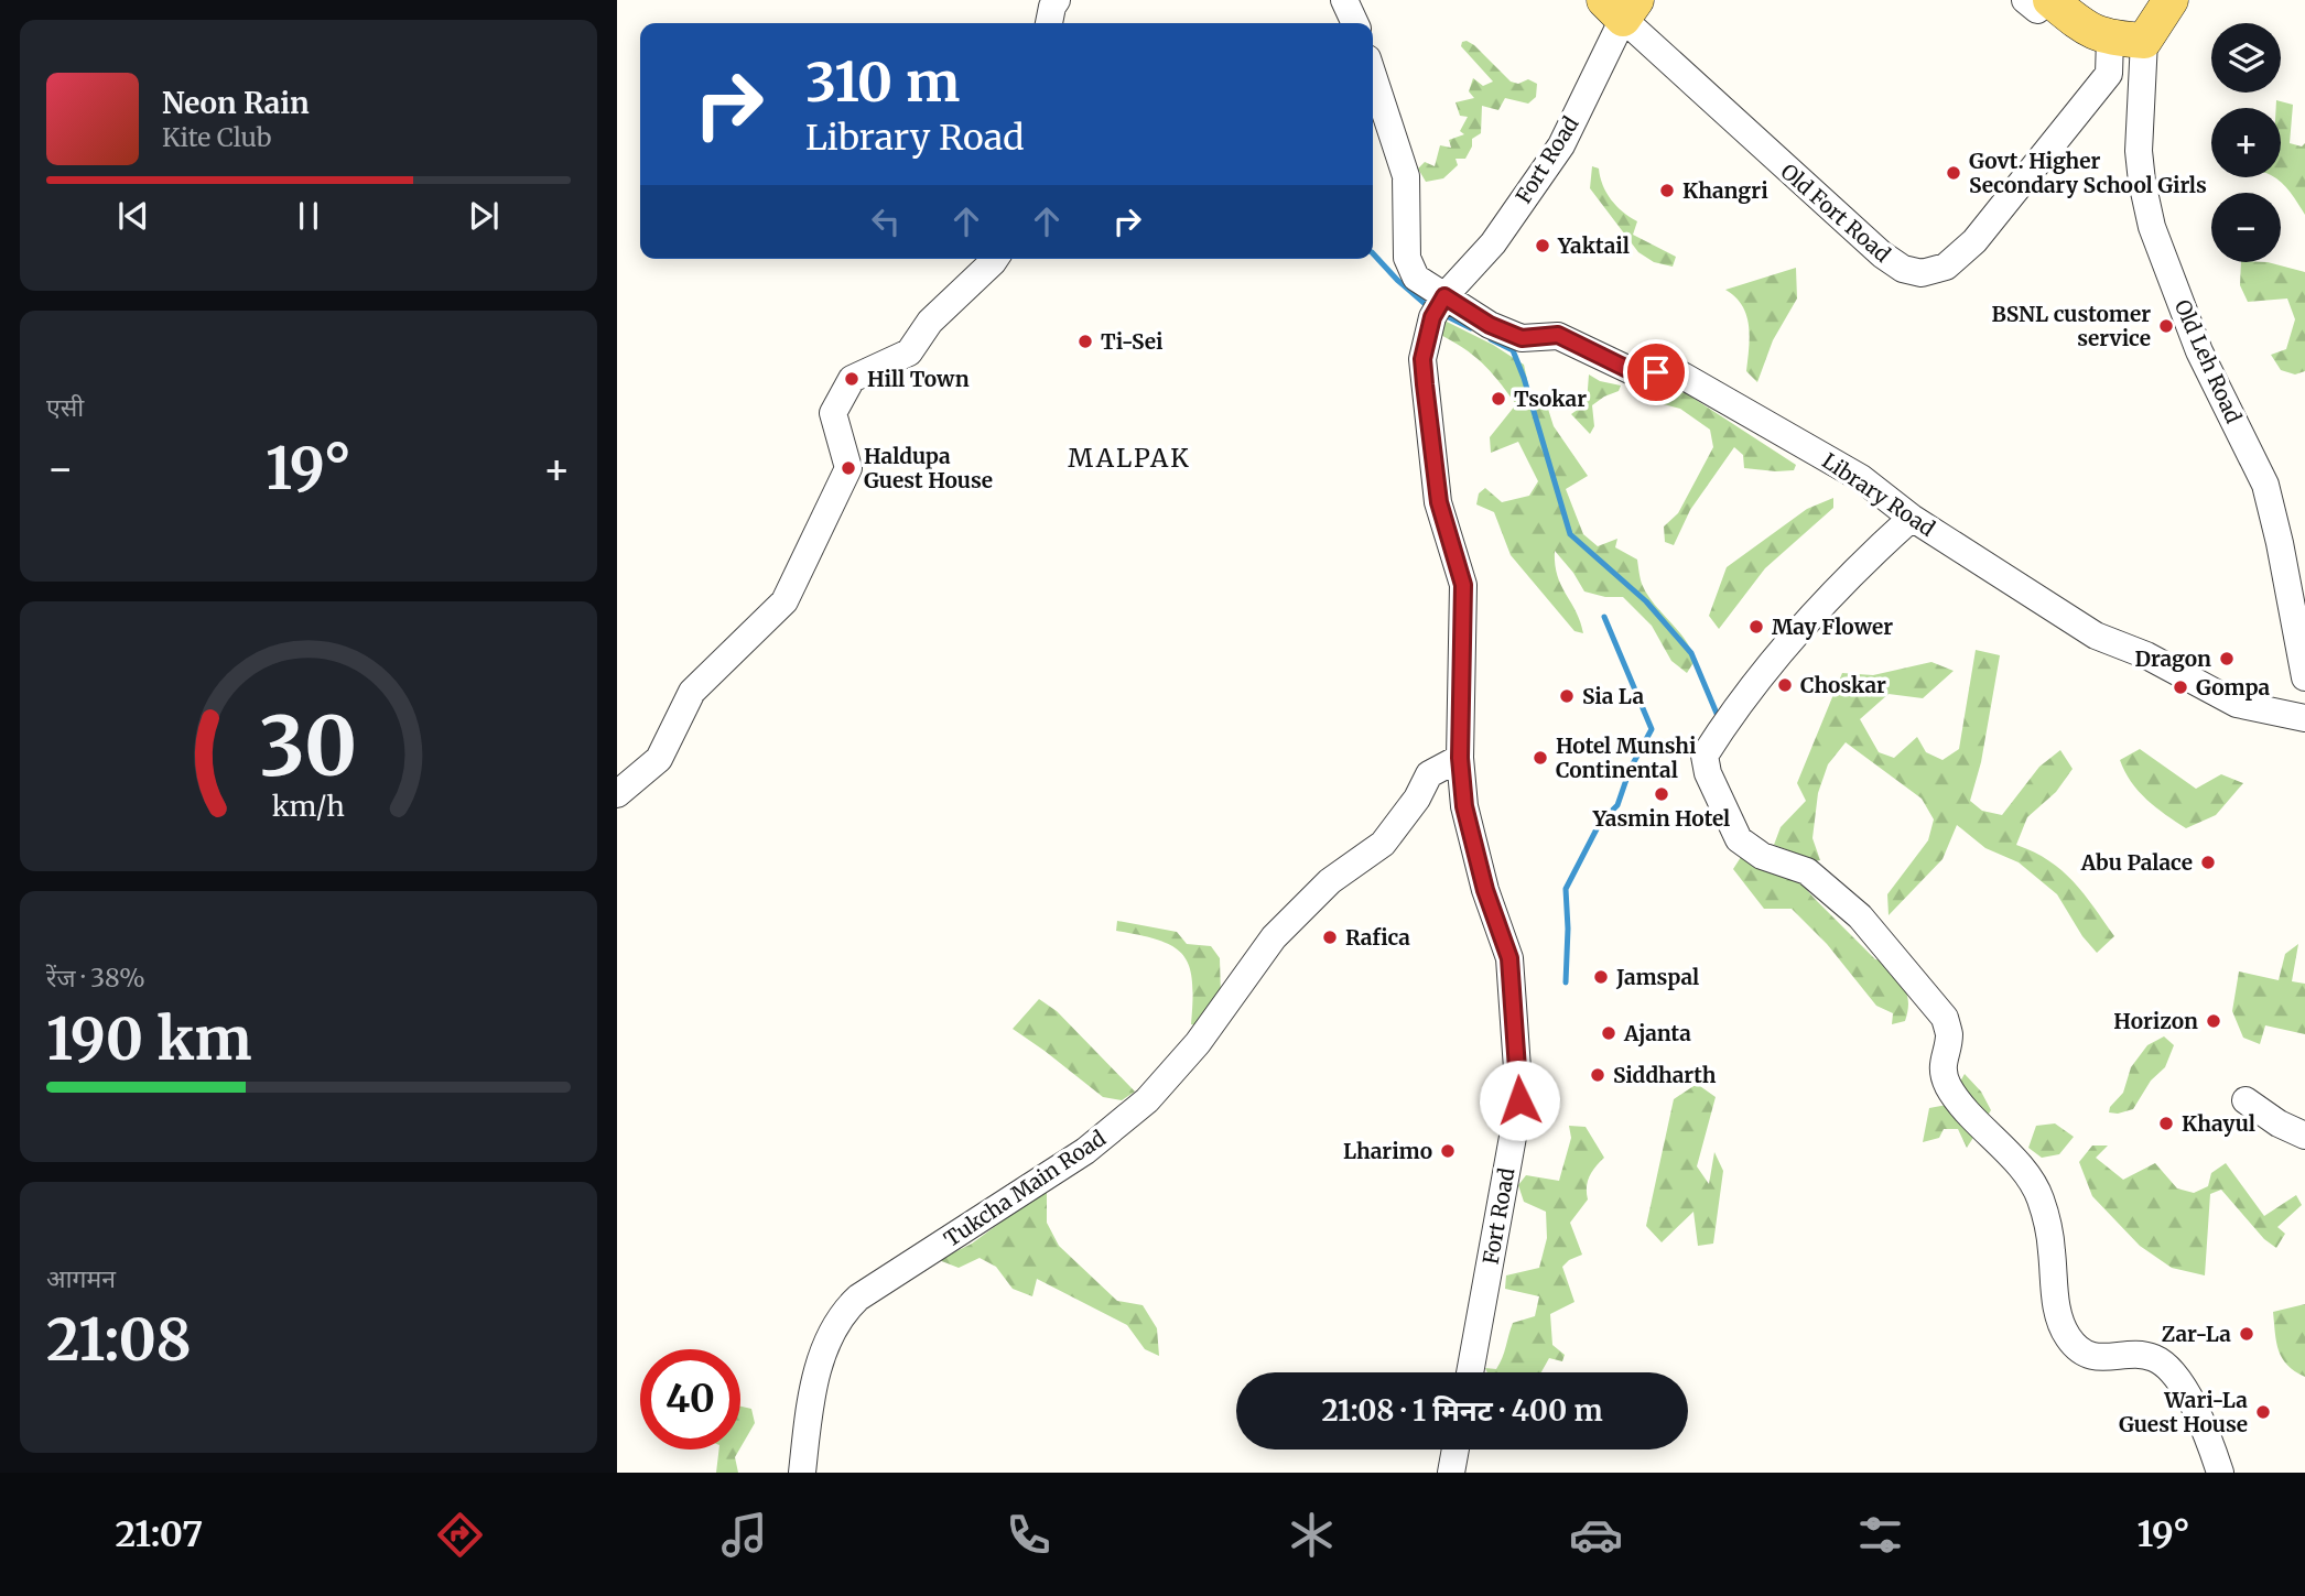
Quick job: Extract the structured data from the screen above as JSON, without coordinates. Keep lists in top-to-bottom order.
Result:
{
  "streets": {
    "street": [
      "Fort Road",
      "Old Fort Road",
      "Old Leh Road",
      "Library Road",
      "Tukcha Main Road"
    ]
  },
  "crossings": [
    ["Fort Road", "Old Fort Road"],
    ["Fort Road", "Library Road"],
    ["Fort Road", "Tukcha Main Road"],
    ["Old Fort Road", "Old Leh Road"]
  ],
  "districts": ["MALPAK"],
  "places": [
    "Govt. Higher Secondary School Girls",
    "Khangri",
    "Yaktail",
    "BSNL customer service",
    "Ti-Sei",
    "Hill Town",
    "Tsokar",
    "Haldupa Guest House",
    "May Flower",
    "Dragon",
    "Choskar",
    "Gompa",
    "Sia La",
    "Hotel Munshi Continental",
    "Yasmin Hotel",
    "Abu Palace",
    "Rafica",
    "Jamspal",
    "Horizon",
    "Ajanta",
    "Siddharth",
    "Khayul",
    "Lharimo",
    "Zar-La",
    "Wari-La Guest House"
  ],
  "page": {
    "map_buttons": ["+", "−"],
    "turn": ["310 m", "Library Road"],
    "song": ["Neon Rain", "Kite Club"],
    "tile": [
      "एसी",
      ["रेंज · 38%", "190 km"],
      ["आगमन", "21:08"]
    ],
    "heat": ["−", "19°", "+"],
    "limit": "40",
    "trip": "21:08 · 1 मिनट · 400 m",
    "tabs": ["21:07", "19°"],
    "gauge": ["30", "km/h"]
  }
}
